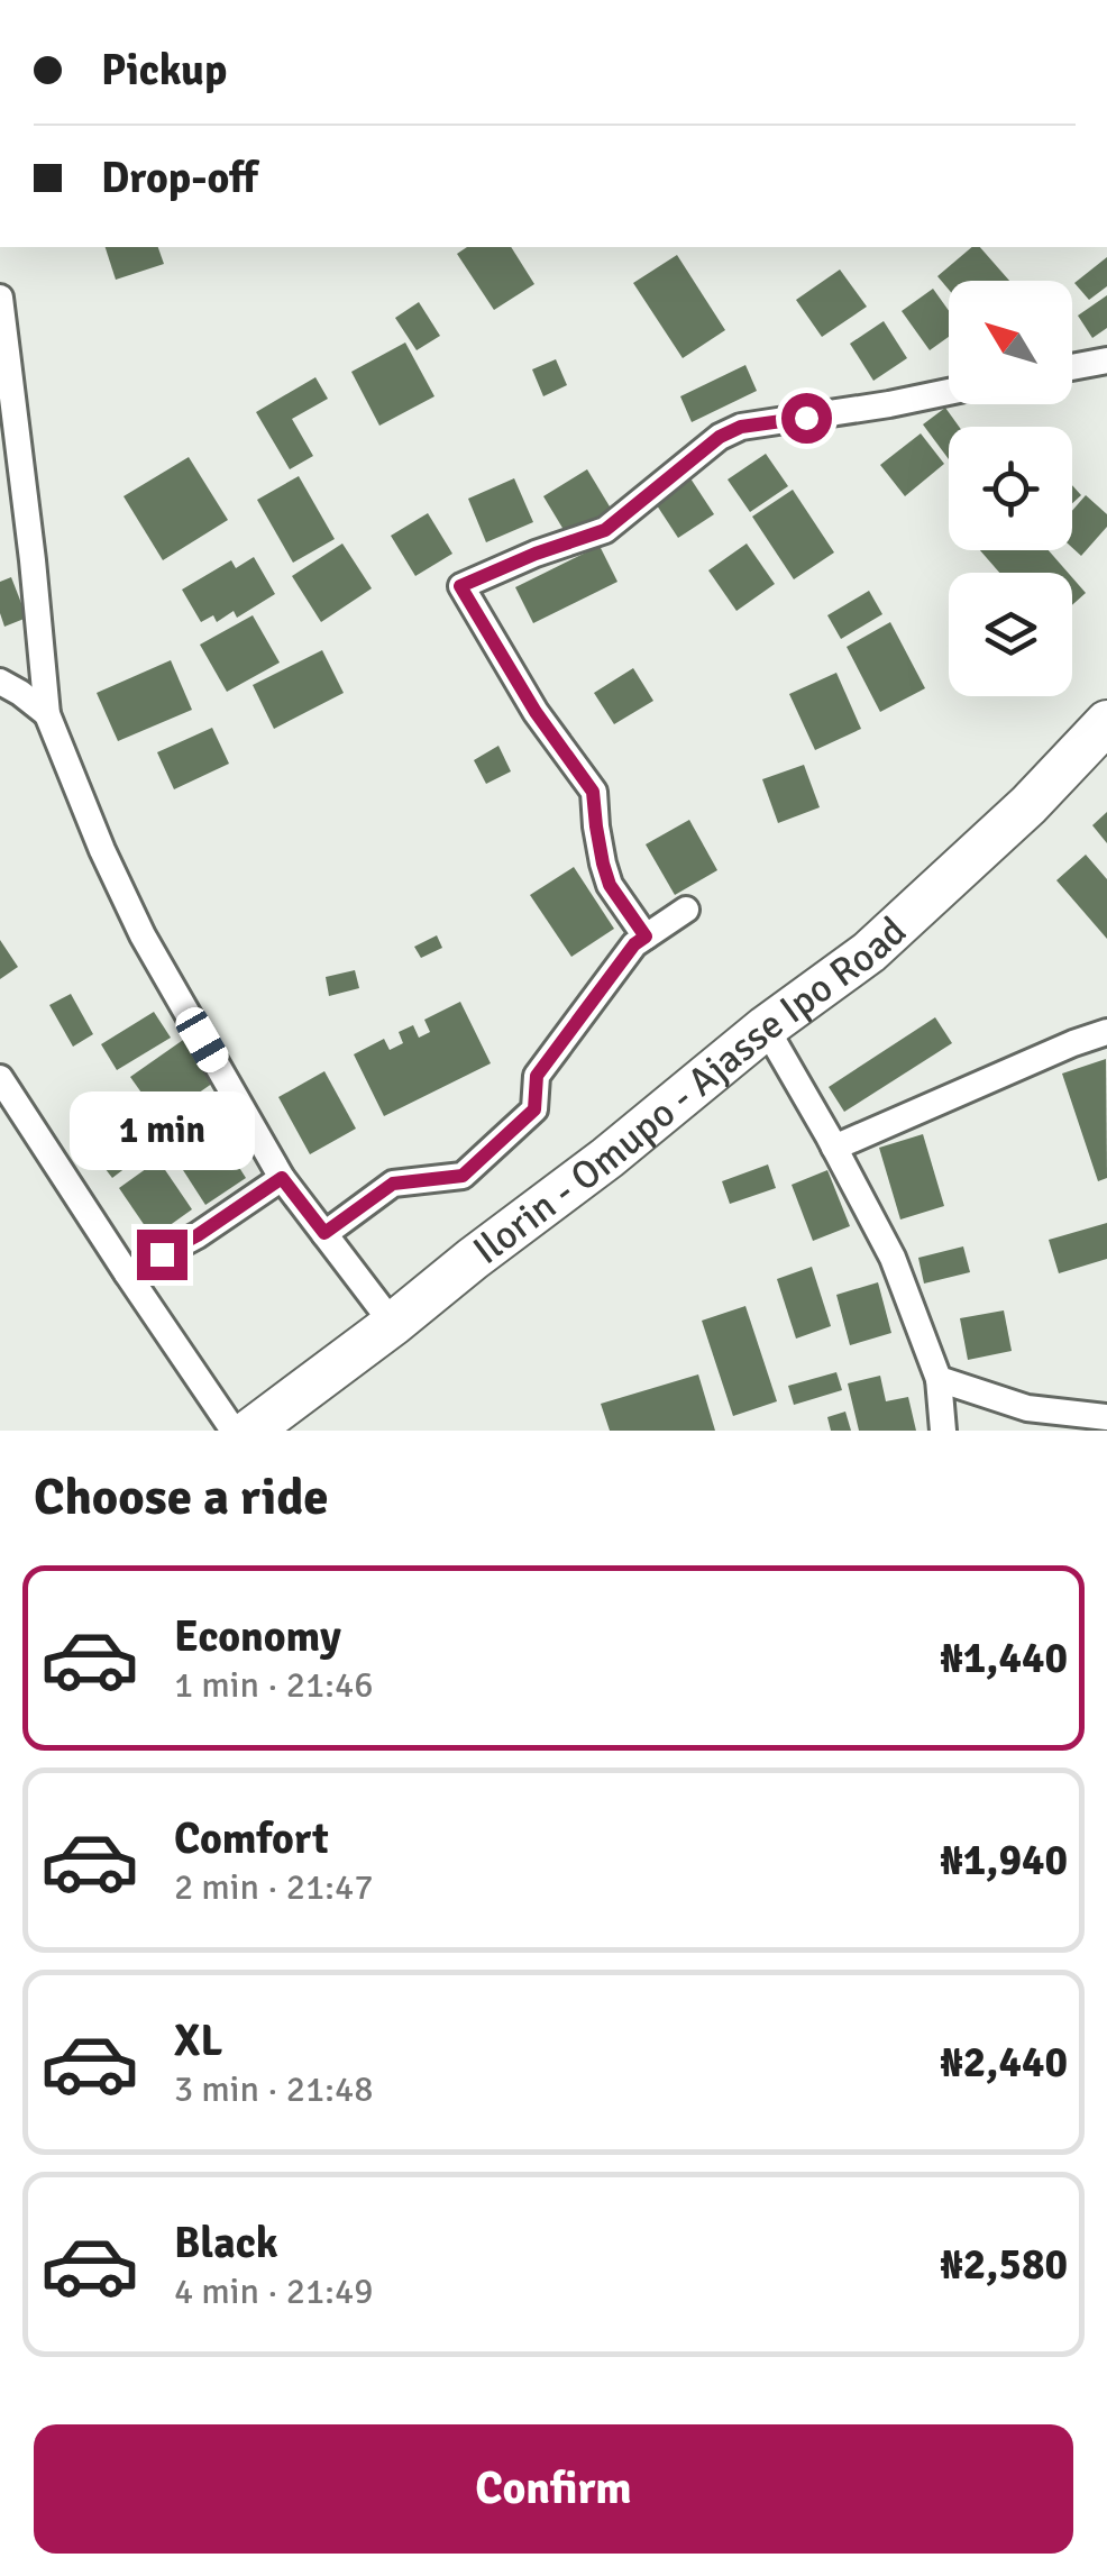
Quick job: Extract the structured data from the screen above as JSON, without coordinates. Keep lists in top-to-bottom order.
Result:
{
  "streets": {
    "highway": ["Ilorin - Omupo - Ajasse Ipo Road"]
  },
  "north": "top left",
  "page": {
    "banner": ["Pickup", "Drop-off"],
    "bubble": "1 min",
    "heading": "Choose a ride",
    "list": [
      {
        "name": "Economy",
        "note": "1 min · 21:46",
        "value": "₦1,440"
      },
      {
        "name": "Comfort",
        "note": "2 min · 21:47",
        "value": "₦1,940"
      },
      {
        "name": "XL",
        "note": "3 min · 21:48",
        "value": "₦2,440"
      },
      {
        "name": "Black",
        "note": "4 min · 21:49",
        "value": "₦2,580"
      }
    ],
    "buttons": "Confirm"
  }
}
